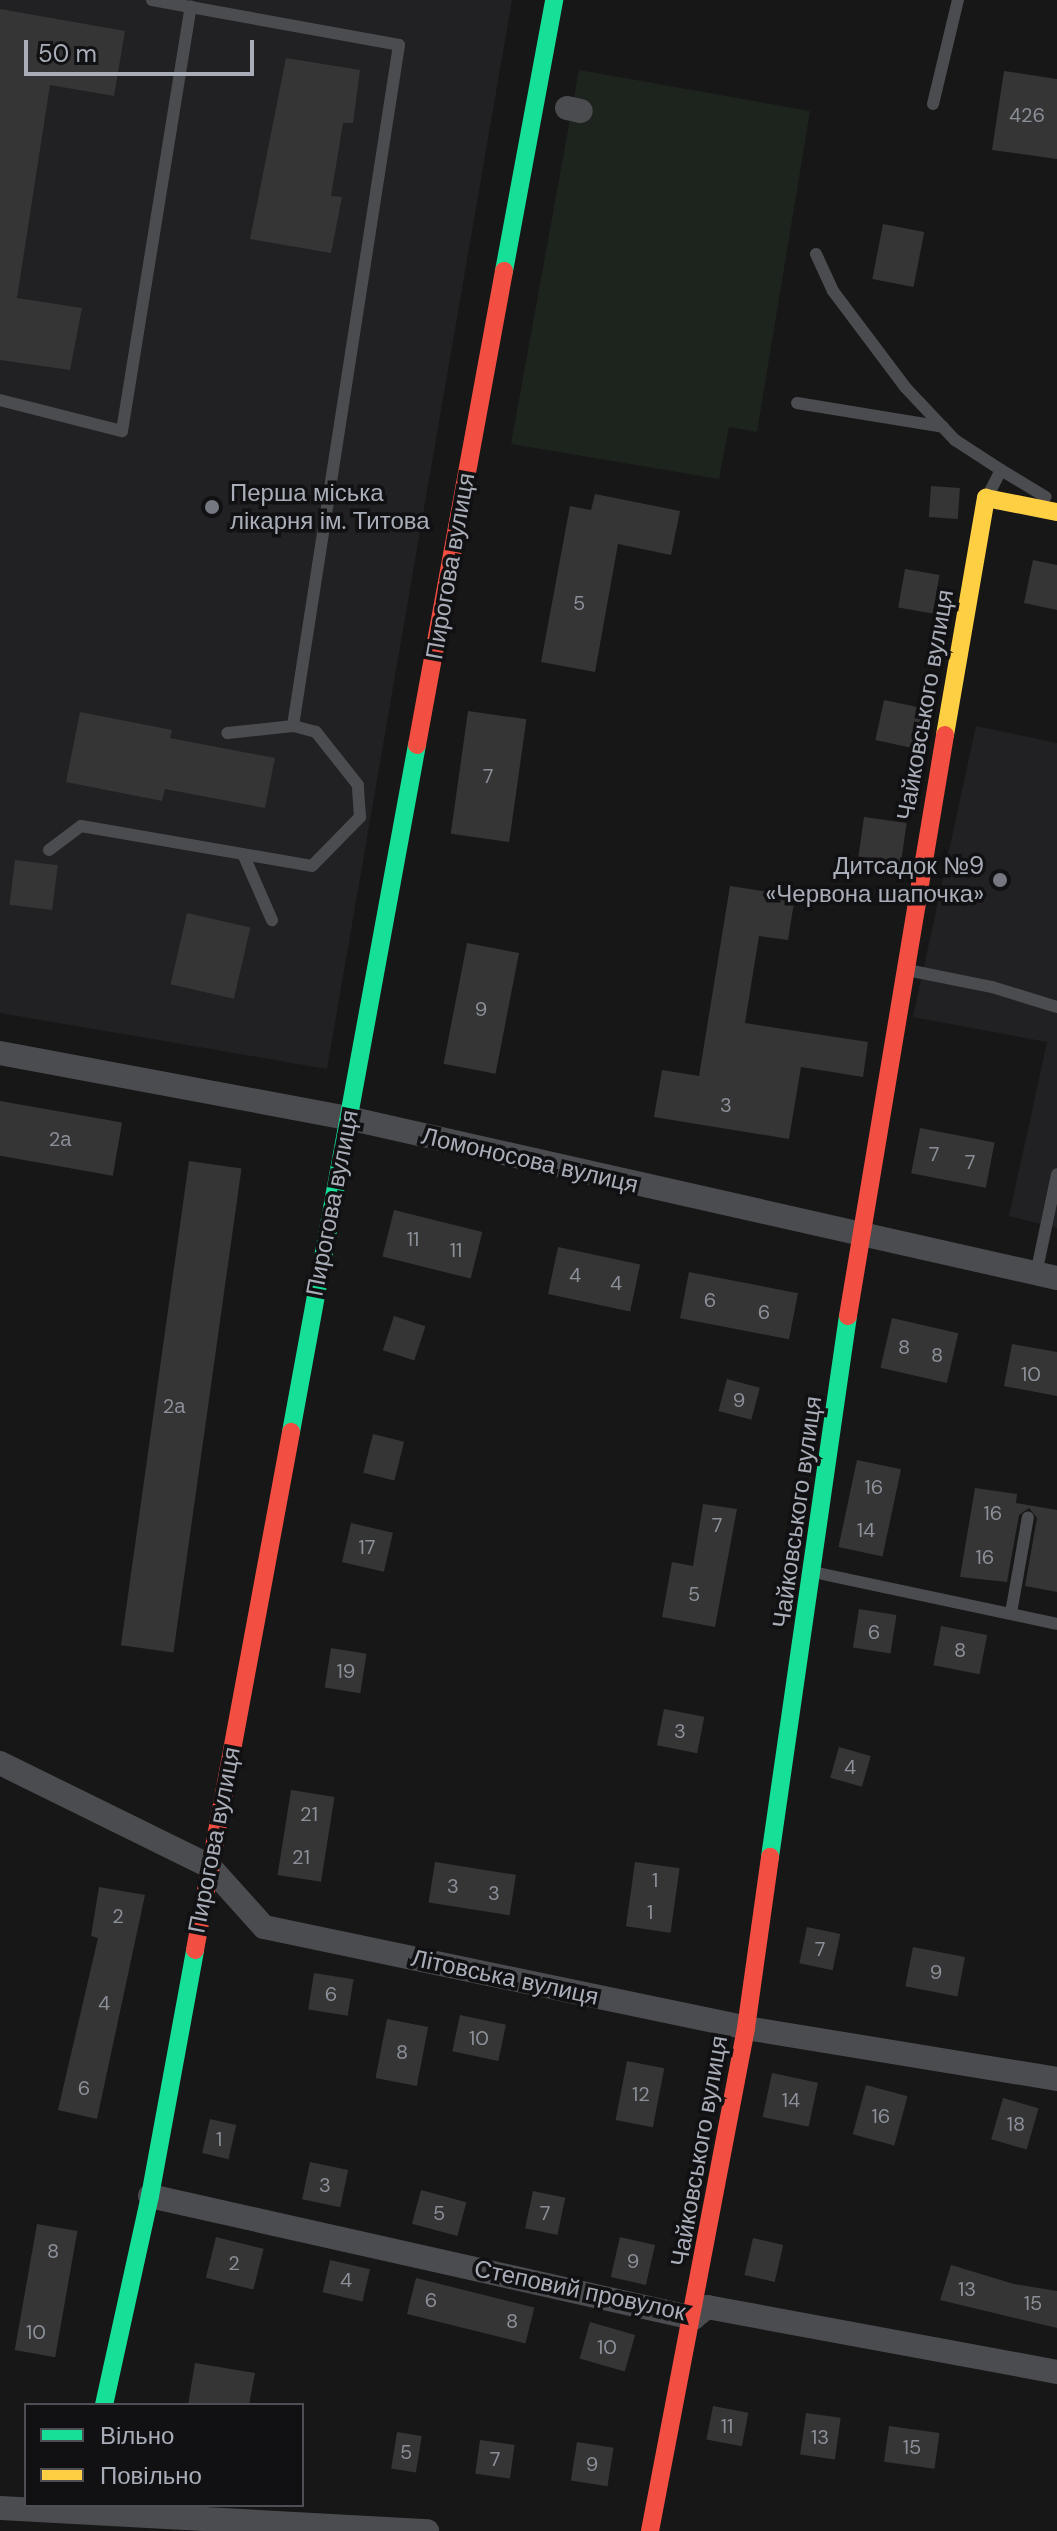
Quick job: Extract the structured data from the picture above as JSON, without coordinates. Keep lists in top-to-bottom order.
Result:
{
  "streets": {
    "street": [
      "Пирогова вулиця",
      "Чайковського вулиця",
      "Ломоносова вулиця",
      "Літовська вулиця",
      "Степовий провулок"
    ]
  },
  "crossings": [
    ["Пирогова вулиця", "Ломоносова вулиця"],
    ["Пирогова вулиця", "Літовська вулиця"],
    ["Пирогова вулиця", "Степовий провулок"],
    ["Чайковського вулиця", "Ломоносова вулиця"],
    ["Чайковського вулиця", "Літовська вулиця"],
    ["Чайковського вулиця", "Степовий провулок"]
  ],
  "places": ["Перша міська лікарня ім. Титова", "Дитсадок №9 «Червона шапочка»"],
  "house_numbers": [
    "426",
    "5",
    "7",
    "9",
    "3",
    "2а",
    "7",
    "7",
    "11",
    "11",
    "4",
    "4",
    "6",
    "6",
    "8",
    "8",
    "10",
    "9",
    "2а",
    "16",
    "16",
    "7",
    "14",
    "17",
    "16",
    "5",
    "6",
    "8",
    "19",
    "3",
    "4",
    "21",
    "21",
    "1",
    "3",
    "3",
    "1",
    "2",
    "7",
    "9",
    "6",
    "4",
    "10",
    "8",
    "6",
    "12",
    "14",
    "16",
    "18",
    "1",
    "3",
    "5",
    "7",
    "8",
    "9",
    "2",
    "4",
    "13",
    "6",
    "15",
    "8",
    "10",
    "10",
    "11",
    "13",
    "15",
    "5",
    "7",
    "9"
  ],
  "legend": ["Вільно", "Повільно"],
  "scale_bar": "50 m"
}
